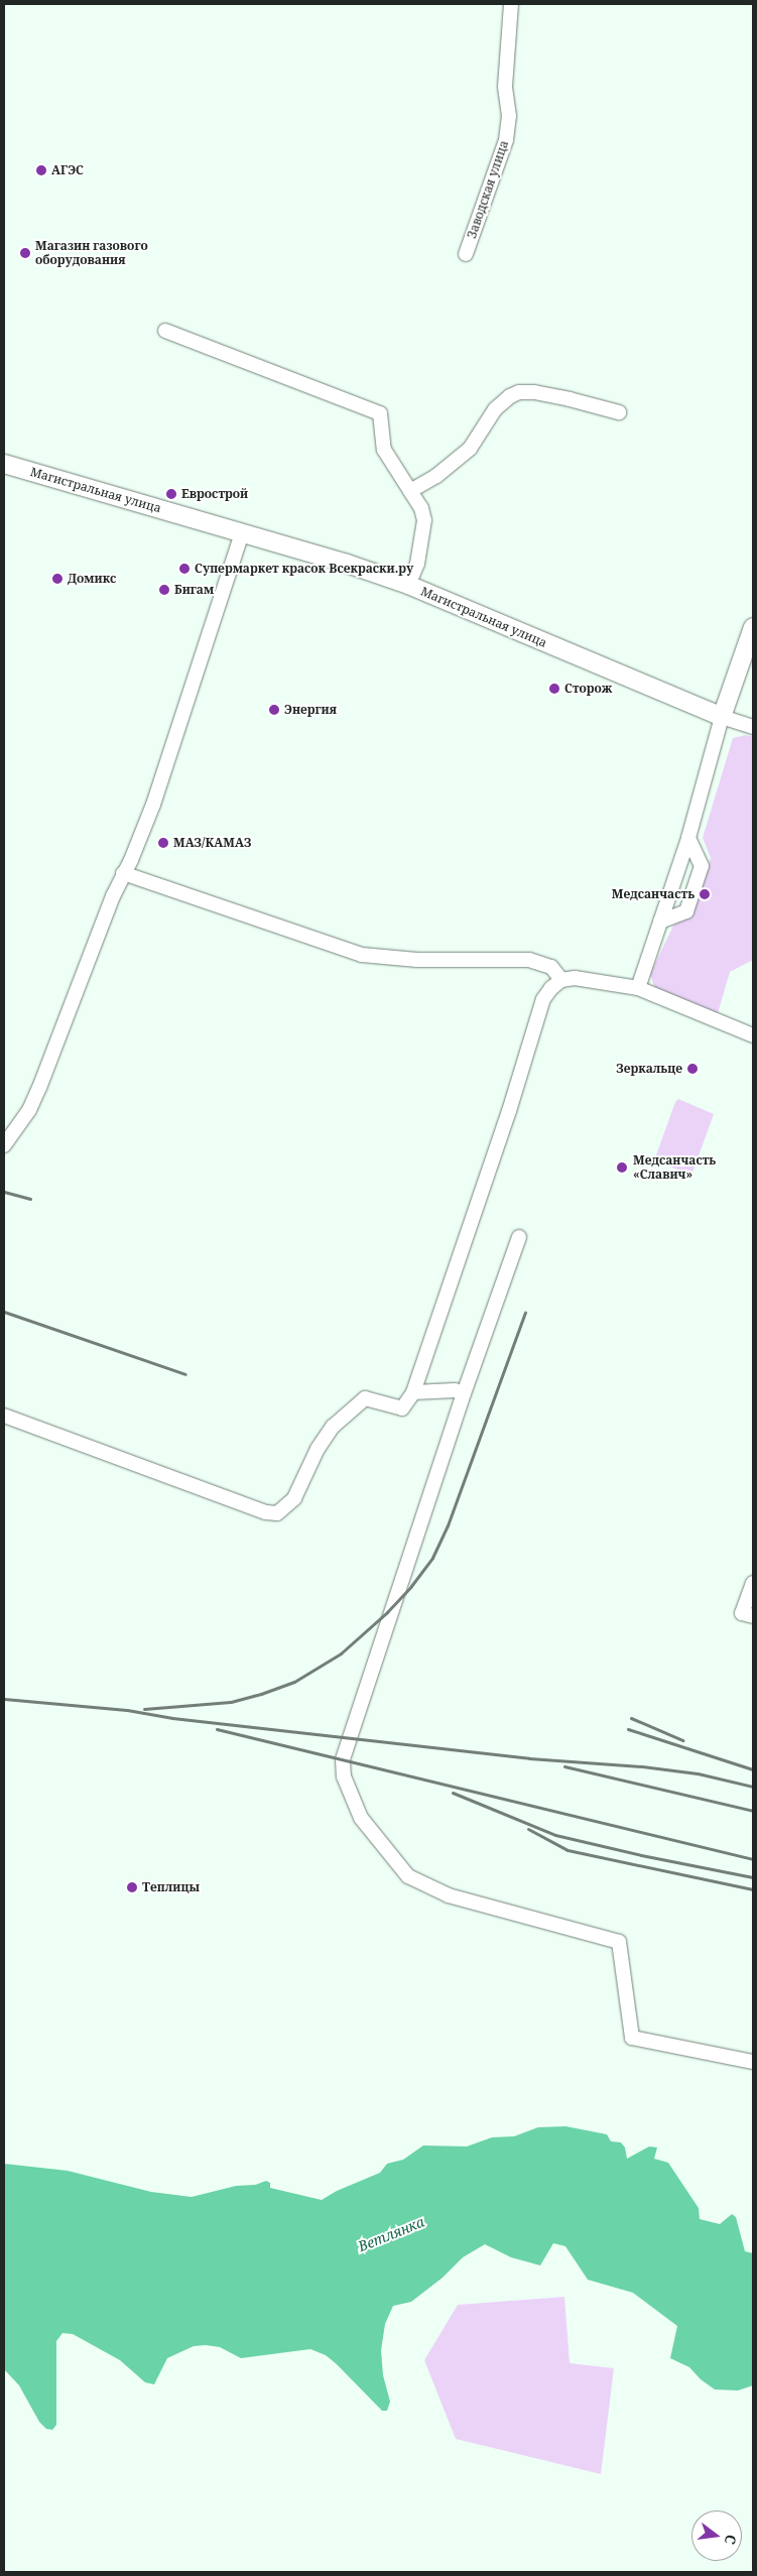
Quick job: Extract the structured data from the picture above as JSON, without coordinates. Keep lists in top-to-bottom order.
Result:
{
  "streets": {
    "main road": ["Магистральная улица"],
    "street": ["Заводская улица"]
  },
  "water": ["Ветлянка"],
  "places": [
    "АГЭС",
    "Магазин газового оборудования",
    "Еврострой",
    "Супермаркет красок Всекраски.ру",
    "Домикс",
    "Бигам",
    "Сторож",
    "Энергия",
    "МАЗ/КАМАЗ",
    "Медсанчасть",
    "Зеркальце",
    "Медсанчасть «Славич»",
    "Теплицы"
  ],
  "north": "right"
}
